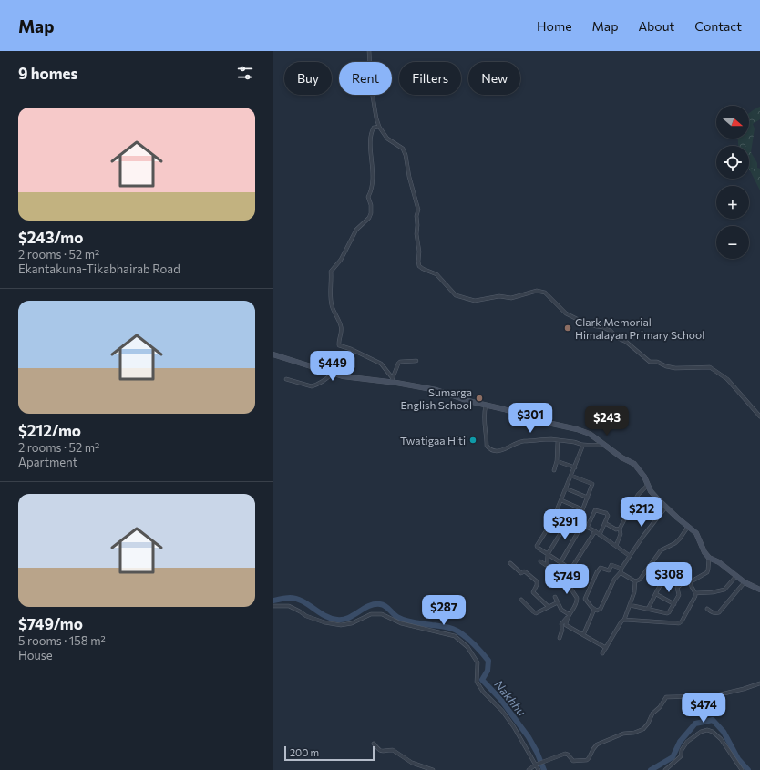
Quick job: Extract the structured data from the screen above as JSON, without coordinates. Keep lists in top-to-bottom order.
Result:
{
  "water": ["Nakhhu"],
  "places": ["Clark Memorial Himalayan Primary School", "Sumarga English School", "Twatigaa Hiti"],
  "scale_bar": "200 m",
  "north": "right",
  "page": {
    "header": "Map",
    "nav": [
      "Home",
      "Map",
      "About",
      "Contact"
    ],
    "heading": "9 homes",
    "chip": [
      "Buy",
      "Rent",
      "Filters",
      "New"
    ],
    "list": [
      {
        "name": "$243/mo",
        "note": "2 rooms · 52 m² · Ekantakuna-Tikabhairab Road"
      },
      {
        "name": "$212/mo",
        "note": "2 rooms · 52 m² · Apartment"
      },
      {
        "name": "$749/mo",
        "note": "5 rooms · 158 m² · House"
      }
    ],
    "map_buttons": ["+", "−"],
    "price": [
      "$449",
      "$301",
      "$243",
      "$212",
      "$291",
      "$308",
      "$749",
      "$287",
      "$474"
    ],
    "scale": "200 m"
  }
}
